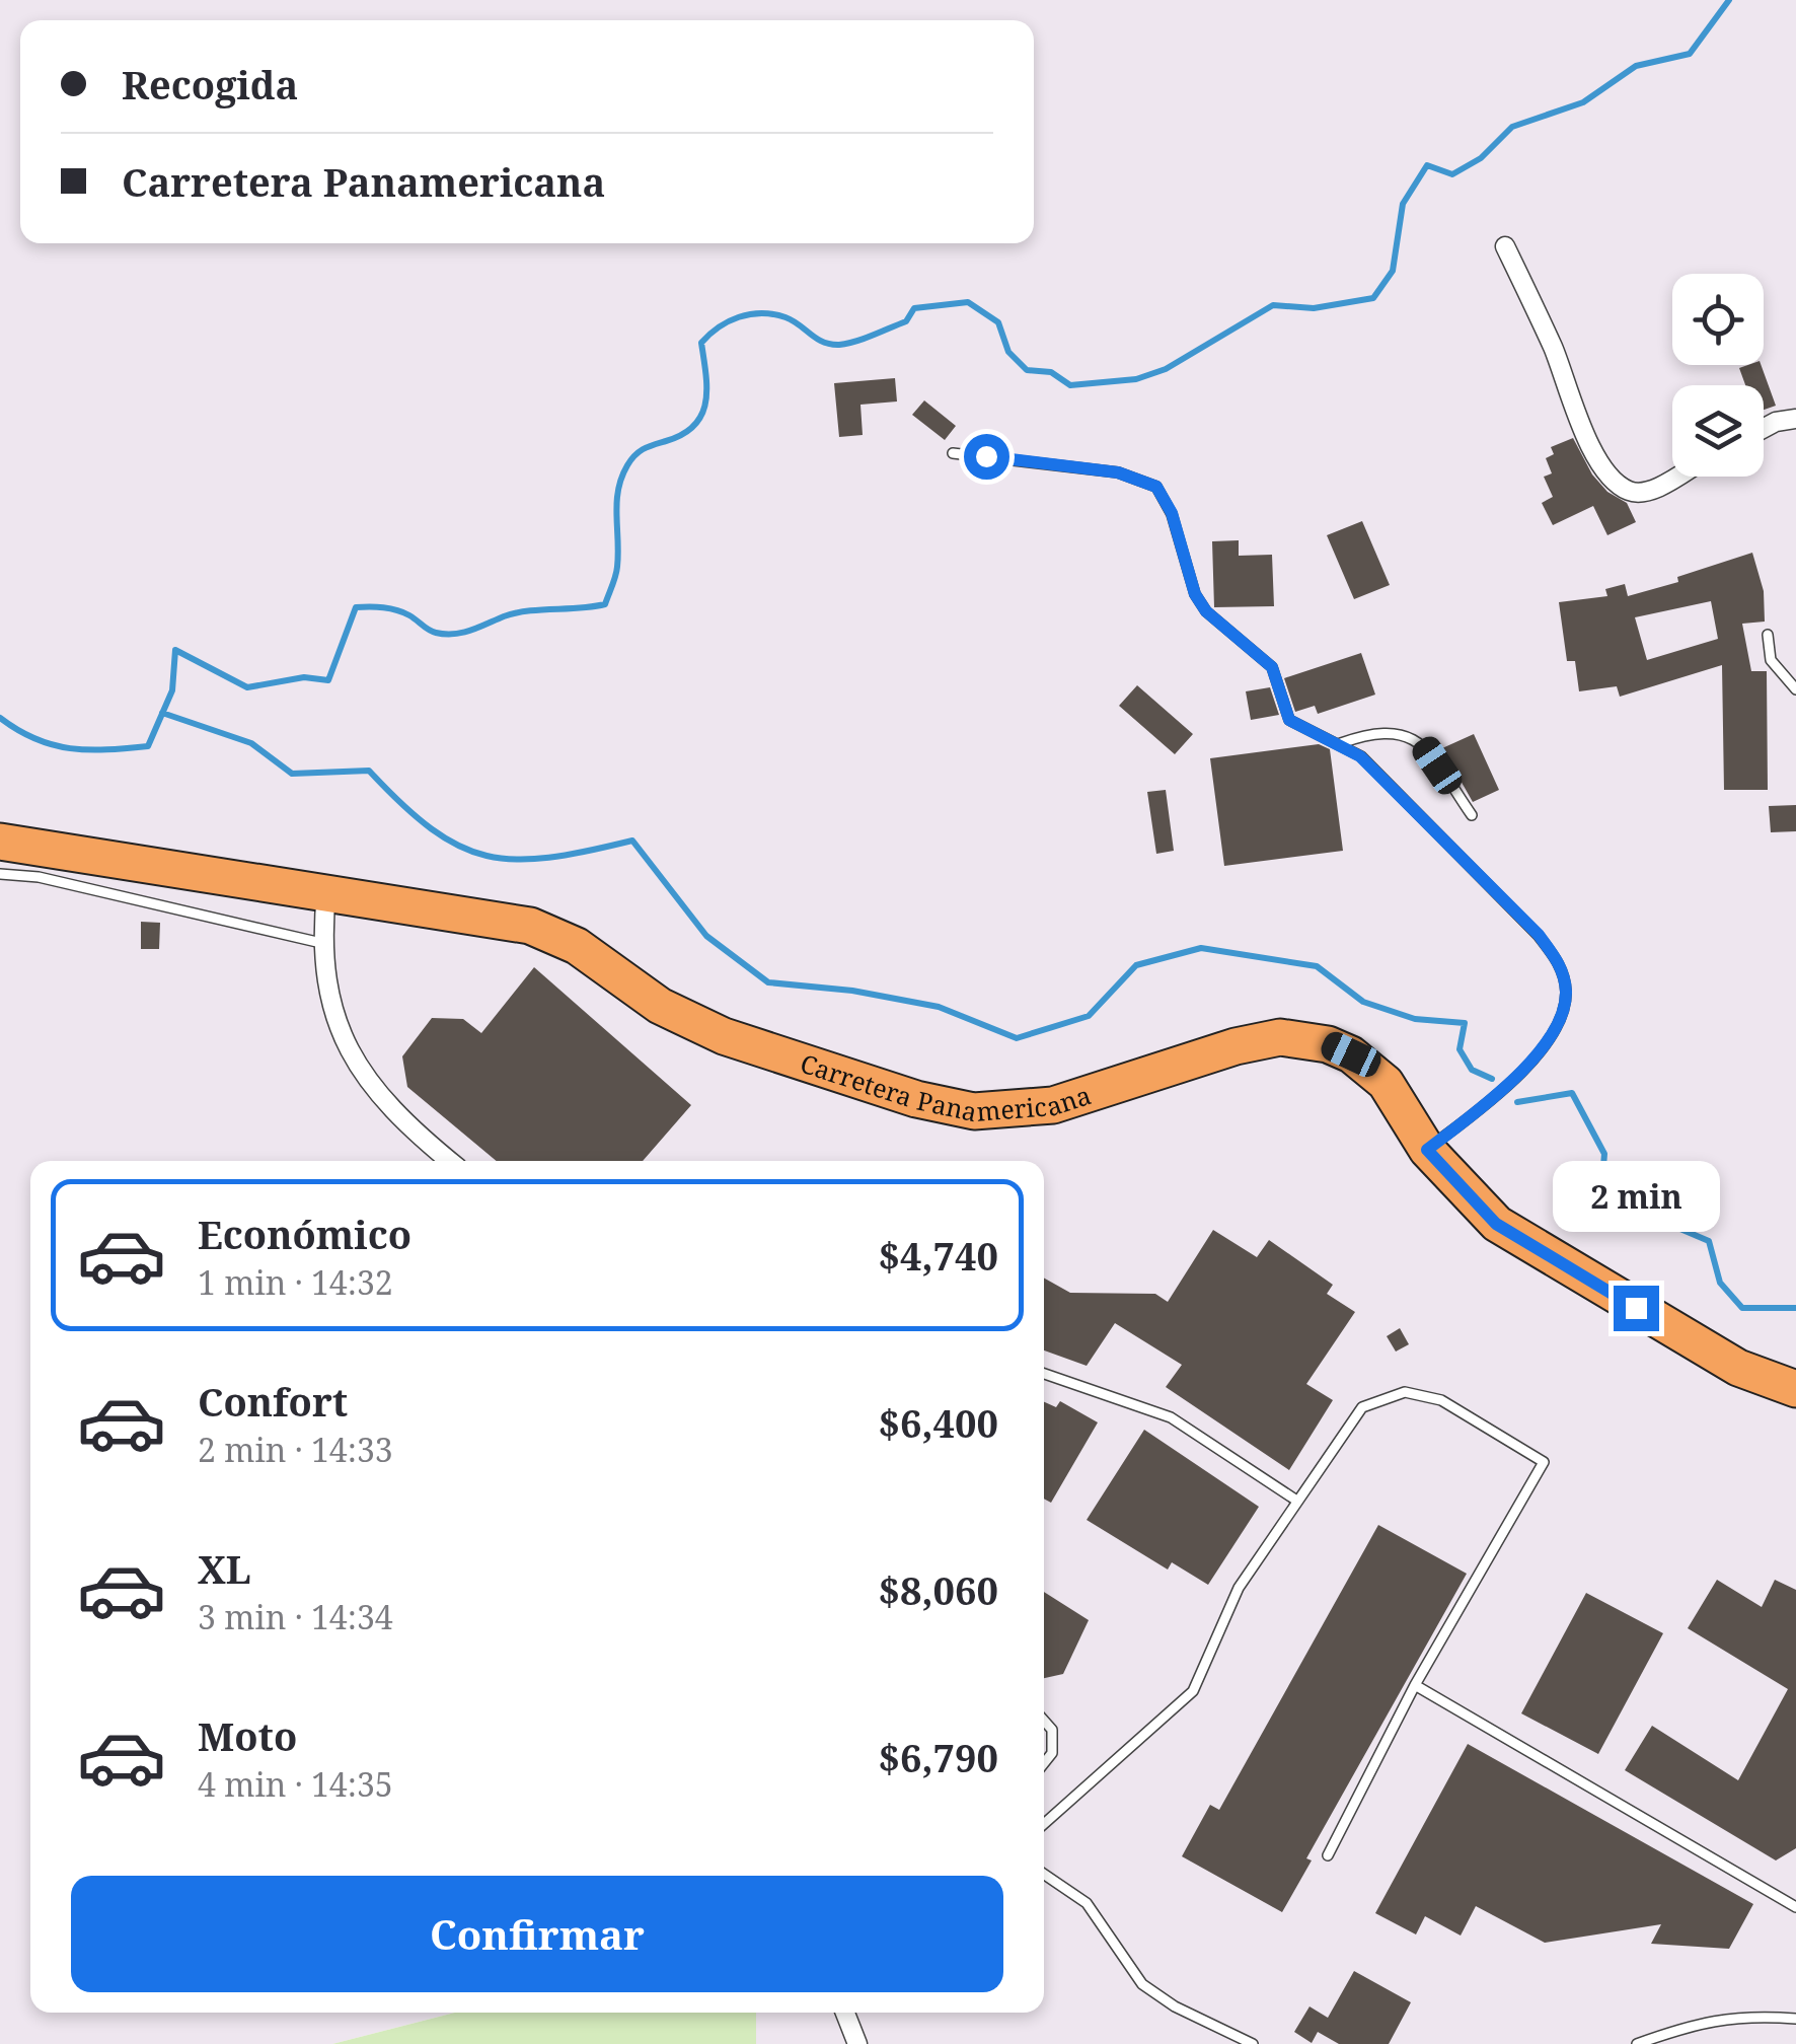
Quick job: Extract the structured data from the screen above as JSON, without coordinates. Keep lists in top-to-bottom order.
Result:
{
  "streets": {
    "highway": ["Carretera Panamericana"]
  },
  "page": {
    "banner": ["Recogida", "Carretera Panamericana"],
    "bubble": "2 min",
    "list": [
      {
        "name": "Económico",
        "note": "1 min · 14:32",
        "value": "$4,740"
      },
      {
        "name": "Confort",
        "note": "2 min · 14:33",
        "value": "$6,400"
      },
      {
        "name": "XL",
        "note": "3 min · 14:34",
        "value": "$8,060"
      },
      {
        "name": "Moto",
        "note": "4 min · 14:35",
        "value": "$6,790"
      }
    ],
    "buttons": "Confirmar"
  }
}
